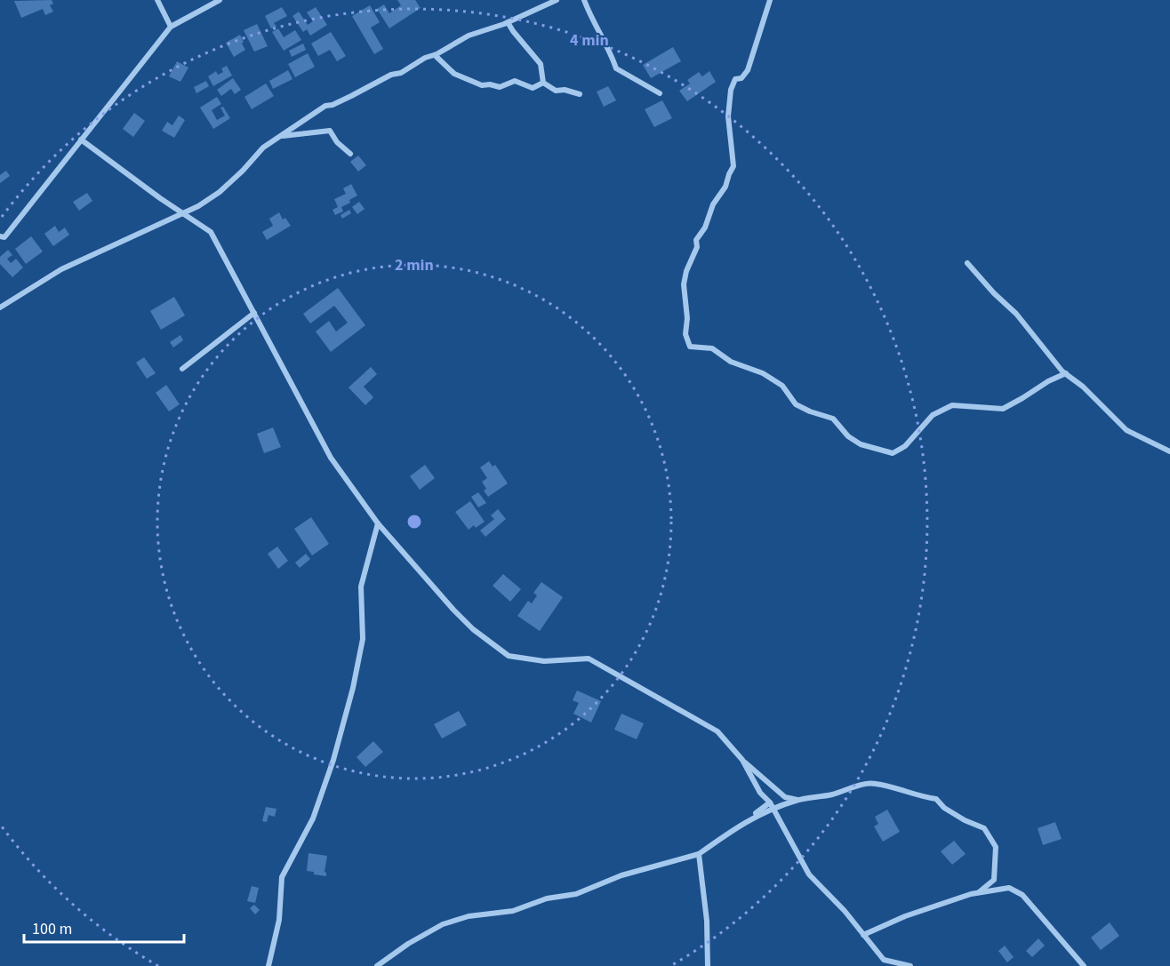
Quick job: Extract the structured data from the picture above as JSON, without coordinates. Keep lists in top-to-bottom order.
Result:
{
  "scale_bar": "100 m",
  "rings": ["4 min", "2 min"]
}
